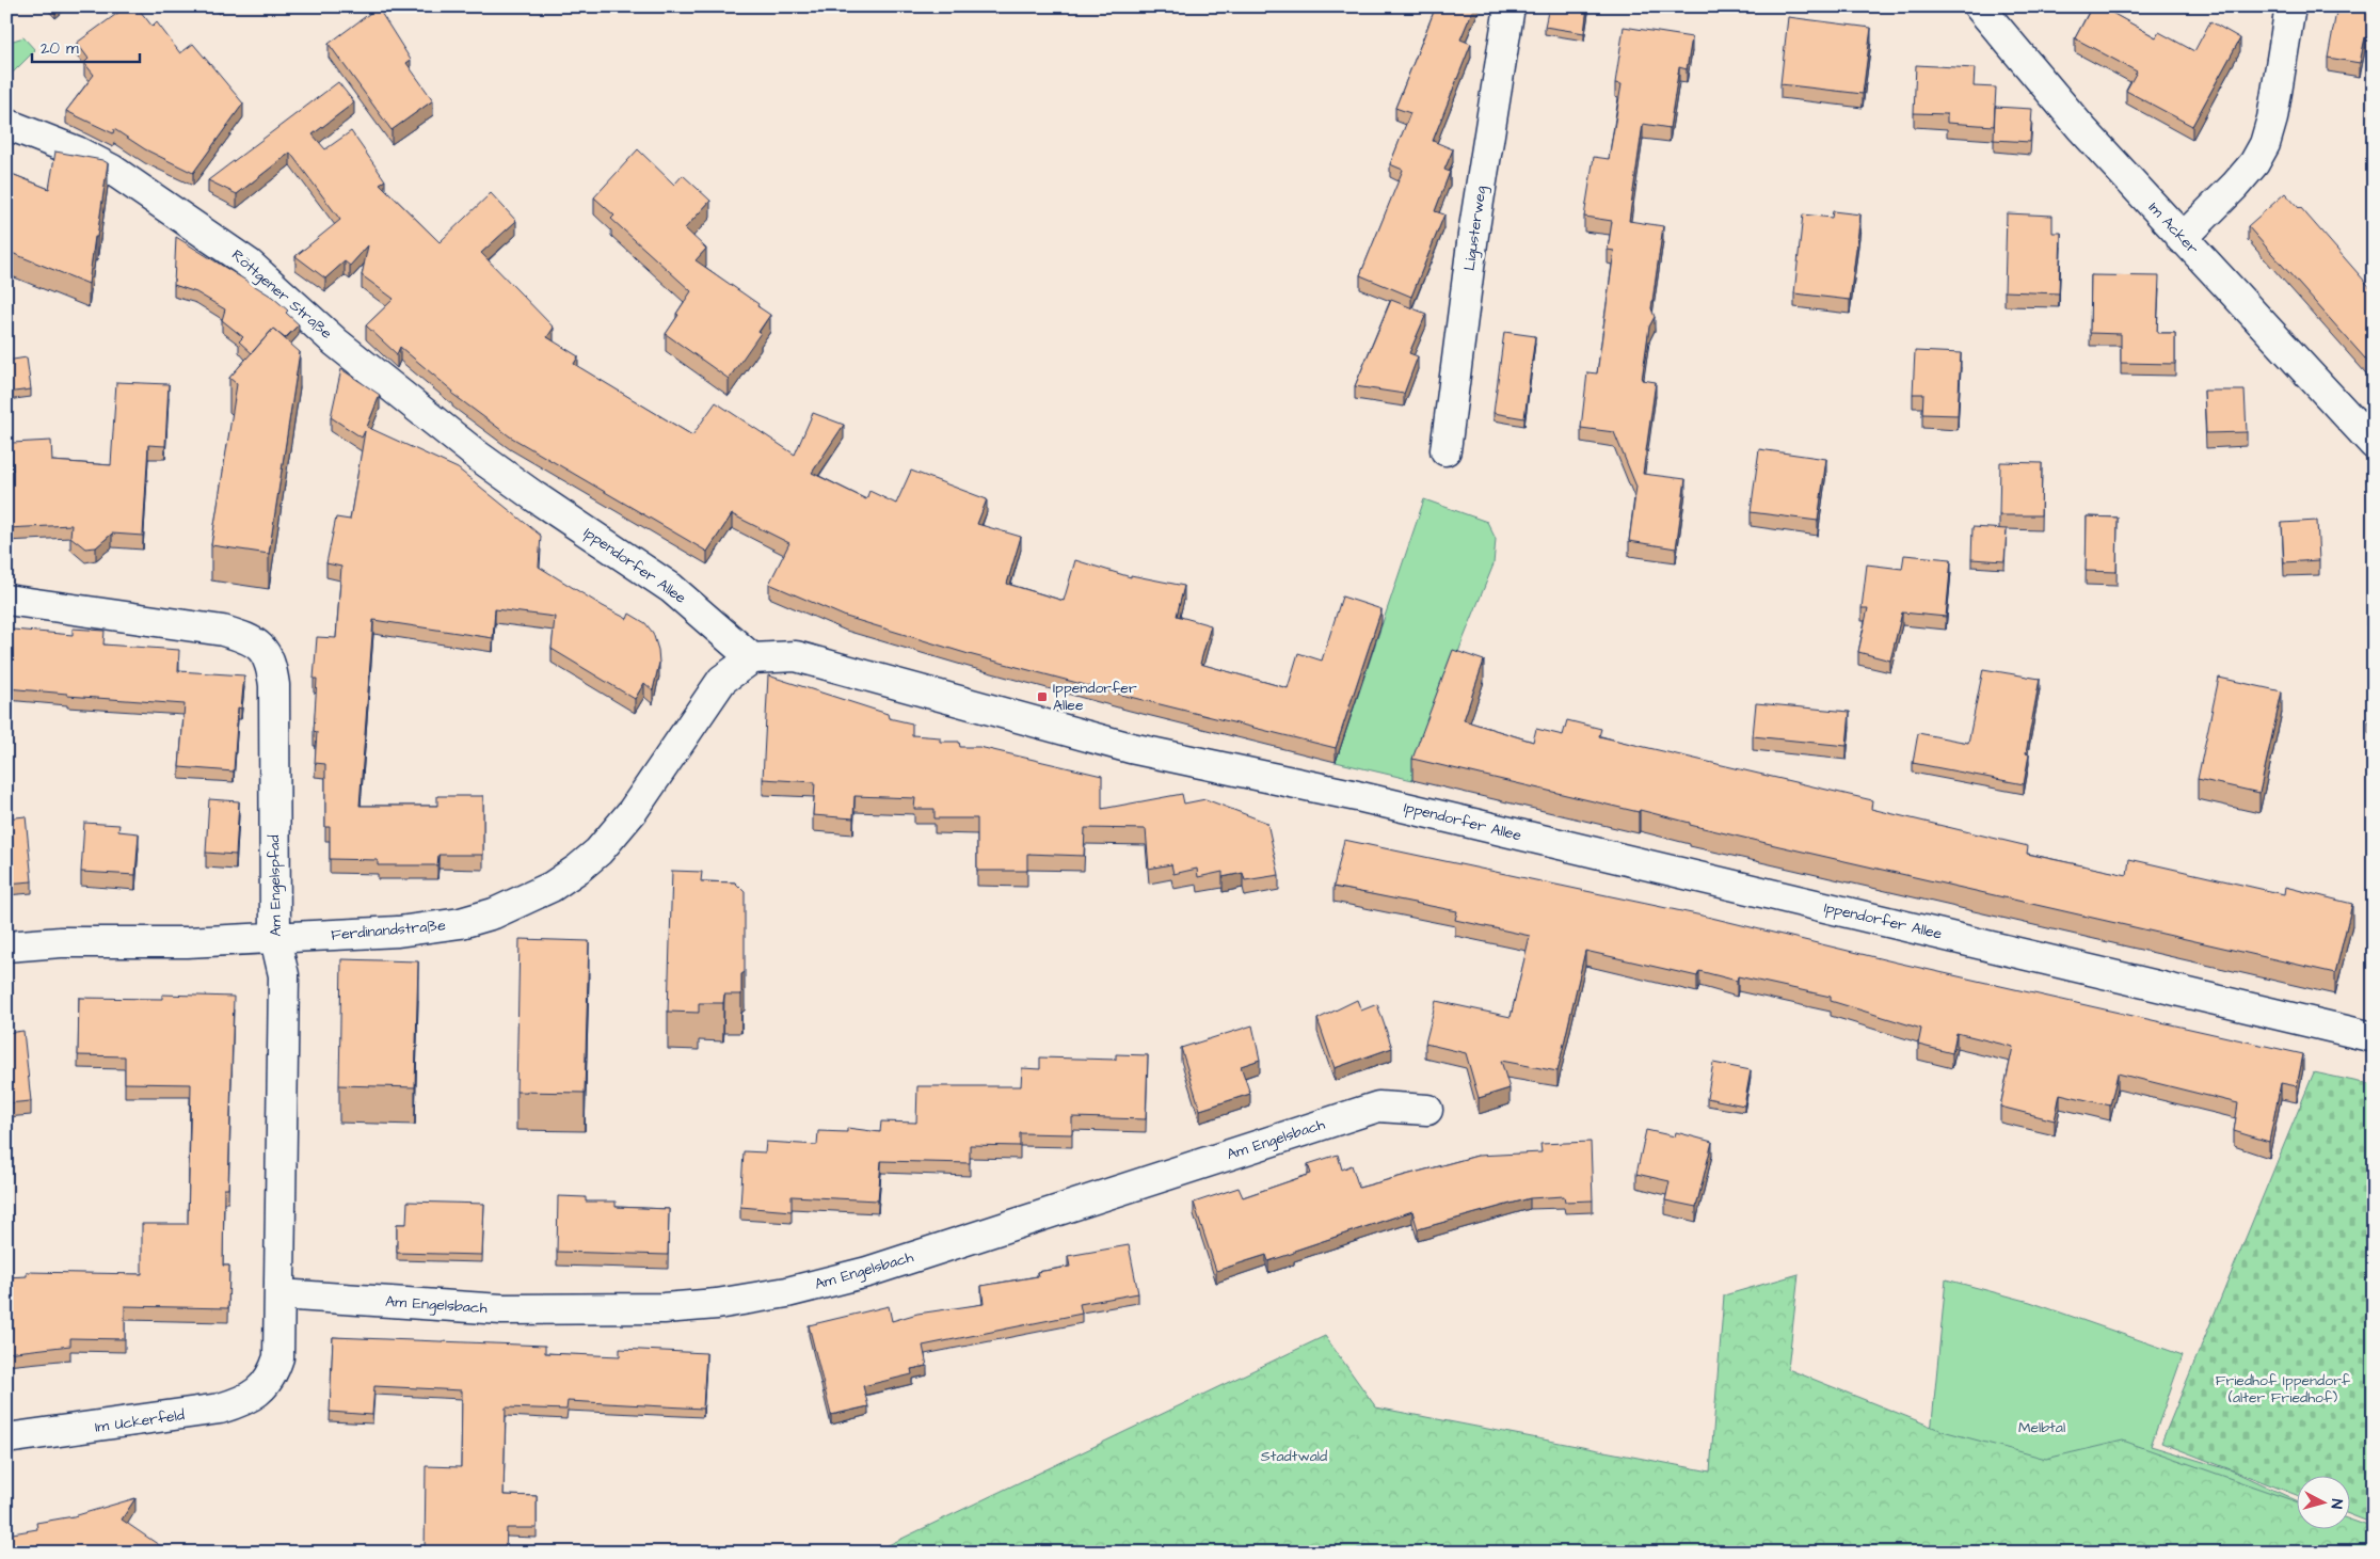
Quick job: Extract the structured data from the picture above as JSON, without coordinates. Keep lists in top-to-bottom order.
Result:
{
  "streets": {
    "street": [
      "Ligusterweg",
      "Im Acker",
      "Röttgener Straße",
      "Ippendorfer Allee",
      "Am Engelspfad",
      "Ferdinandstraße",
      "Am Engelsbach",
      "Im Uckerfeld"
    ]
  },
  "crossings": [
    ["Röttgener Straße", "Ippendorfer Allee"],
    ["Ippendorfer Allee", "Ferdinandstraße"],
    ["Am Engelspfad", "Ferdinandstraße"],
    ["Am Engelspfad", "Am Engelsbach"],
    ["Am Engelspfad", "Im Uckerfeld"]
  ],
  "parks": ["Friedhof Ippendorf (alter Friedhof)", "Melbtal", "Stadtwald"],
  "places": {
    "transit": ["Ippendorfer Allee"]
  },
  "scale_bar": "20 m",
  "north": "right"
}
